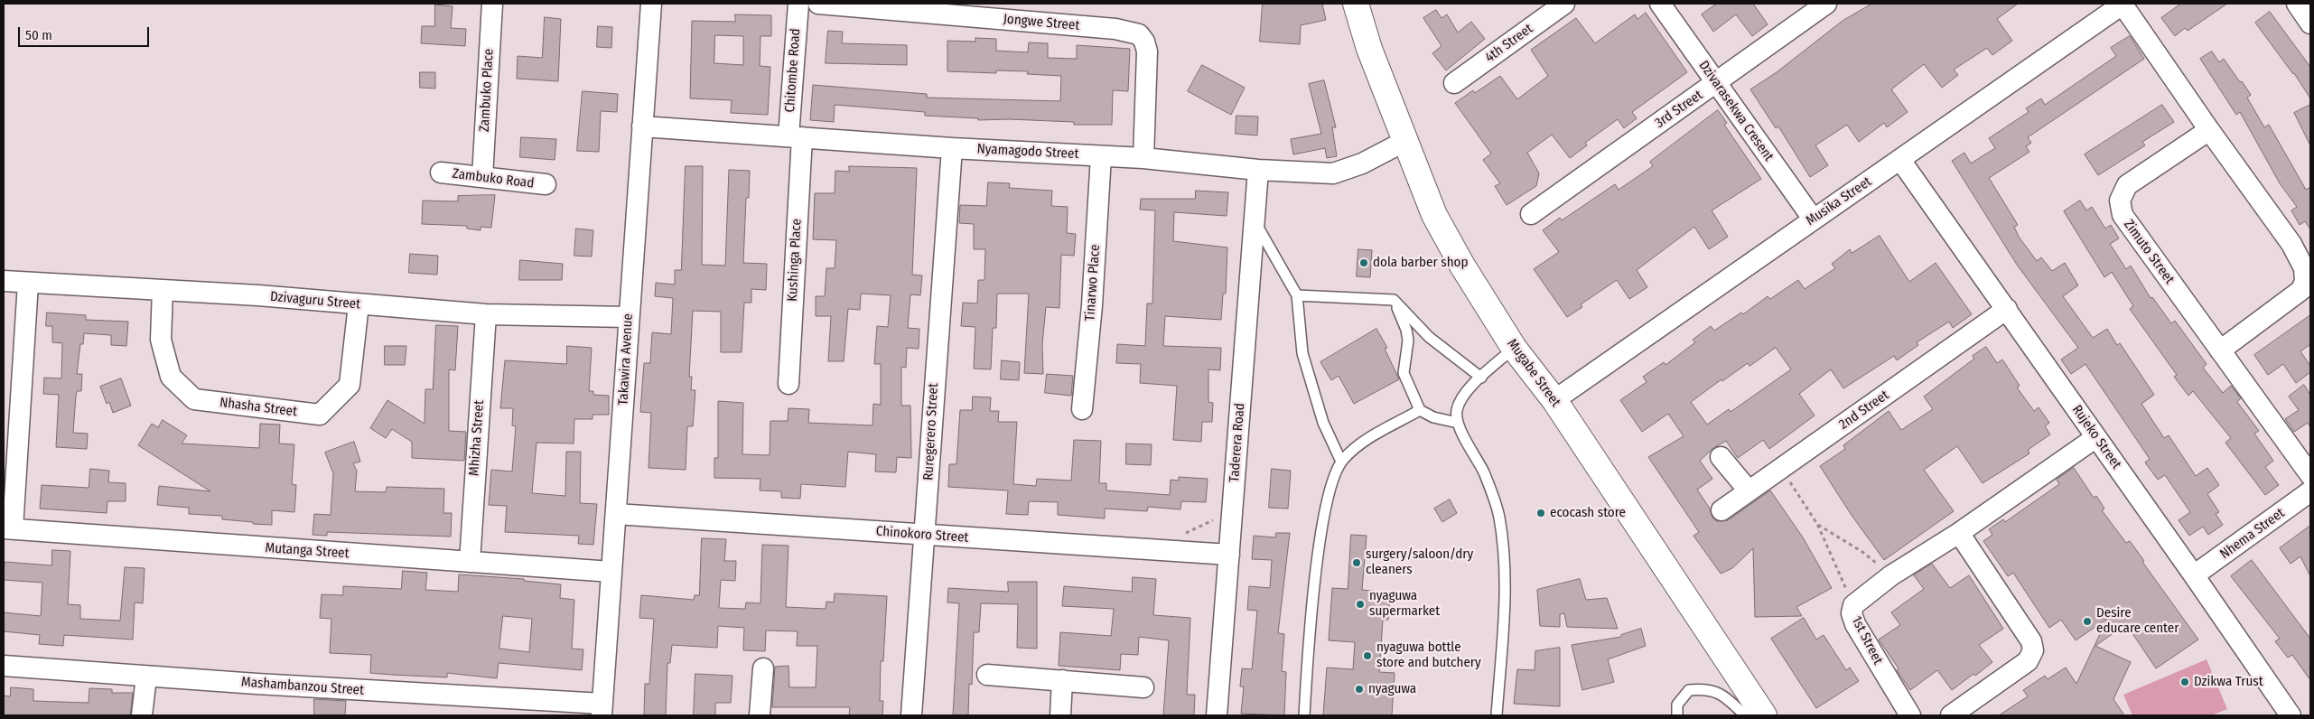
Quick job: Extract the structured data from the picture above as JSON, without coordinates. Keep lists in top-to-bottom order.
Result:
{
  "streets": {
    "street": [
      "Jongwe Street",
      "4th Street",
      "Chitombe Road",
      "Zambuko Place",
      "3rd Street",
      "Dzivarasekwa Cresent",
      "Nyamagodo Street",
      "Zambuko Road",
      "Musika Street",
      "Zimuto Street",
      "Kushinga Place",
      "Tinarwo Place",
      "Dzivaguru Street",
      "Takawira Avenue",
      "Mugabe Street",
      "Nhasha Street",
      "2nd Street",
      "Ruregerero Street",
      "Rujeko Street",
      "Mhizha Street",
      "Taderera Road",
      "Nhema Street",
      "Chinokoro Street",
      "Mutanga Street",
      "1st Street",
      "Mashambanzou Street"
    ]
  },
  "crossings": [
    ["Jongwe Street", "Nyamagodo Street"],
    ["Chitombe Road", "Nyamagodo Street"],
    ["Chitombe Road", "Kushinga Place"],
    ["Zambuko Place", "Zambuko Road"],
    ["3rd Street", "Dzivarasekwa Cresent"],
    ["Dzivarasekwa Cresent", "Musika Street"],
    ["Nyamagodo Street", "Kushinga Place"],
    ["Nyamagodo Street", "Tinarwo Place"],
    ["Nyamagodo Street", "Takawira Avenue"],
    ["Nyamagodo Street", "Mugabe Street"],
    ["Nyamagodo Street", "Ruregerero Street"],
    ["Nyamagodo Street", "Taderera Road"],
    ["Musika Street", "Mugabe Street"],
    ["Musika Street", "Rujeko Street"],
    ["Dzivaguru Street", "Takawira Avenue"],
    ["Dzivaguru Street", "Nhasha Street"],
    ["Dzivaguru Street", "Mhizha Street"],
    ["Takawira Avenue", "Chinokoro Street"],
    ["Takawira Avenue", "Mutanga Street"],
    ["Takawira Avenue", "Mashambanzou Street"],
    ["2nd Street", "Rujeko Street"],
    ["Ruregerero Street", "Chinokoro Street"],
    ["Rujeko Street", "Nhema Street"],
    ["Rujeko Street", "1st Street"],
    ["Mhizha Street", "Mutanga Street"],
    ["Taderera Road", "Chinokoro Street"]
  ],
  "places": [
    "dola barber shop",
    "ecocash store",
    "surgery/saloon/dry cleaners",
    "nyaguwa supermarket",
    "Desire educare center",
    "nyaguwa bottle store and butchery",
    "Dzikwa Trust",
    "nyaguwa"
  ],
  "scale_bar": "50 m"
}
